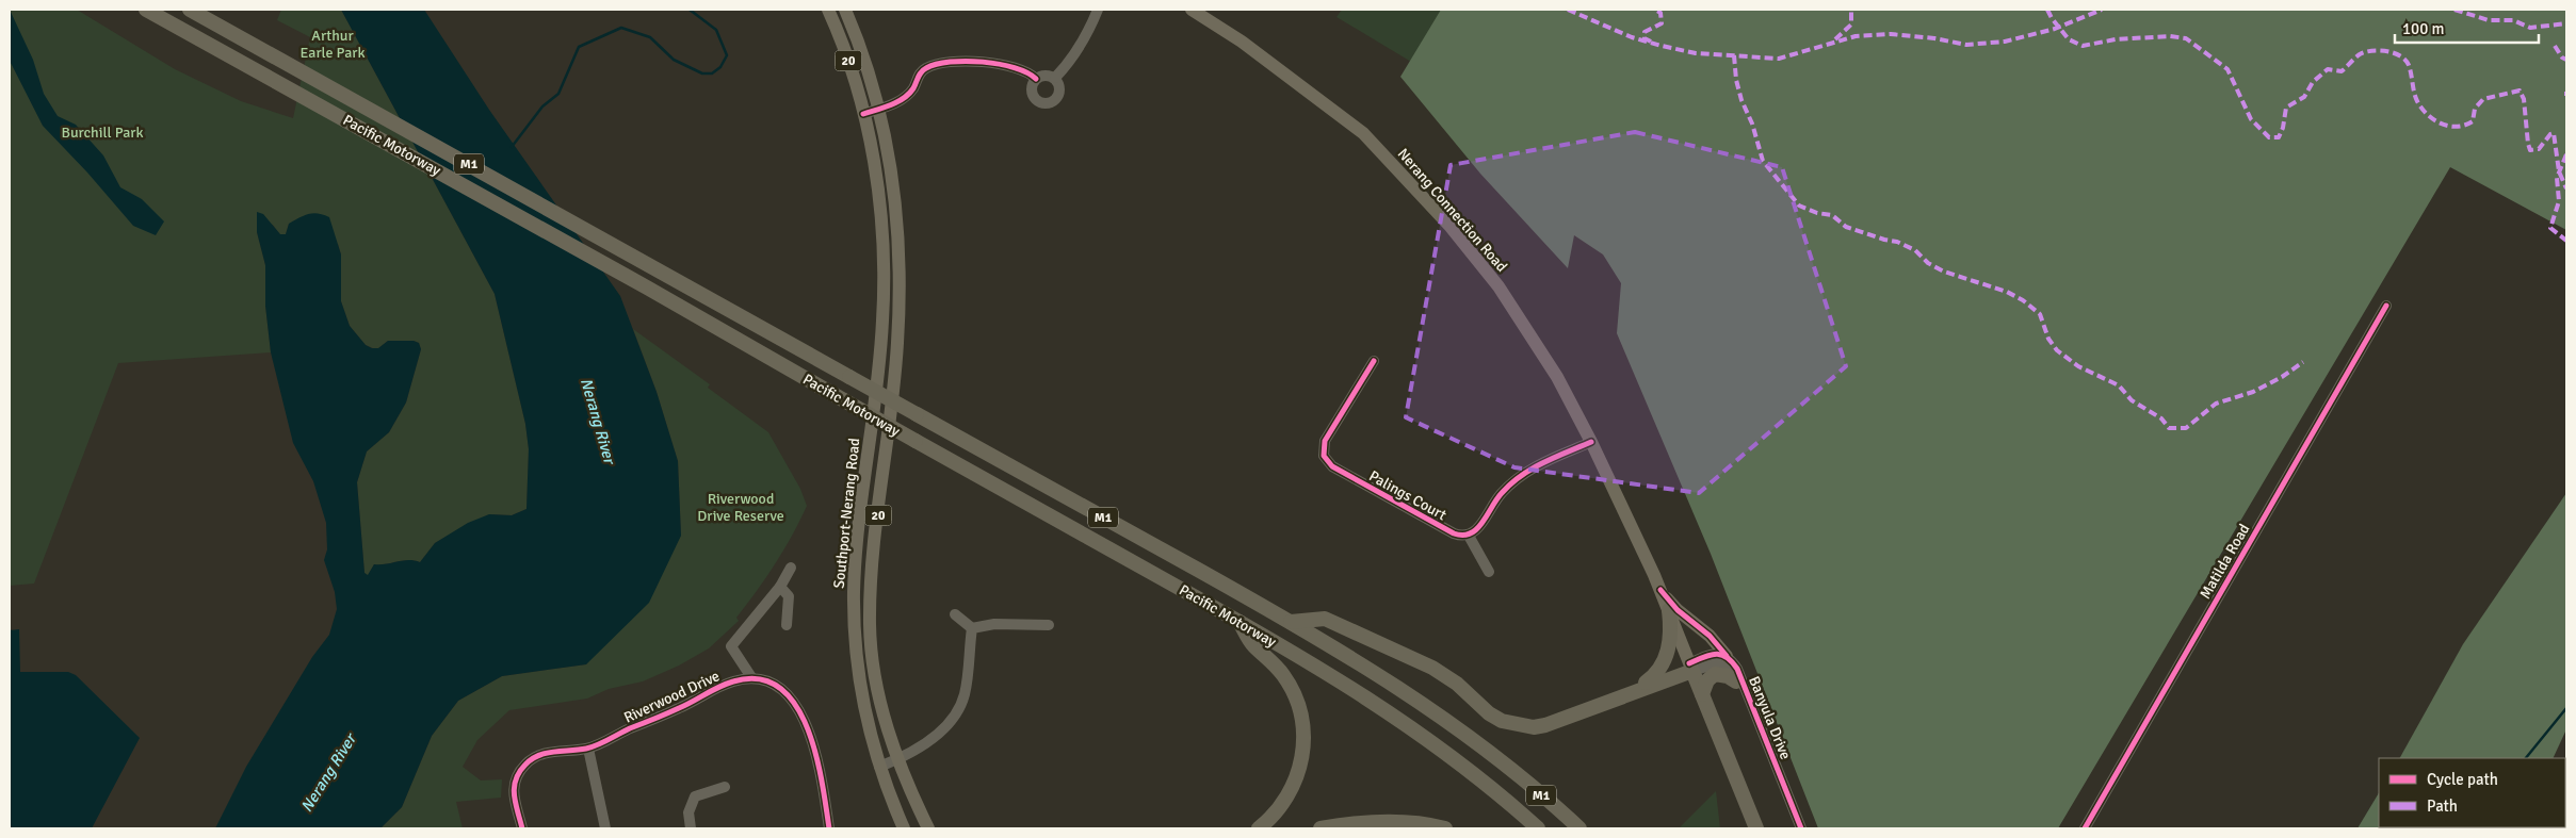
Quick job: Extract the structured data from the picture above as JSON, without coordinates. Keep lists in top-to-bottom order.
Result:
{
  "streets": {
    "highway": ["Pacific Motorway", "M1"],
    "main road": ["20", "Nerang Connection Road", "Southport-Nerang Road"],
    "street": [
      "Palings Court",
      "Matilda Road",
      "Riverwood Drive",
      "Banyula Drive"
    ]
  },
  "crossings": [
    ["Nerang Connection Road", "Banyula Drive"]
  ],
  "water": ["Nerang River"],
  "parks": ["Arthur Earle Park", "Burchill Park", "Riverwood Drive Reserve"],
  "legend": ["Cycle path", "Path"],
  "scale_bar": "100 m"
}
